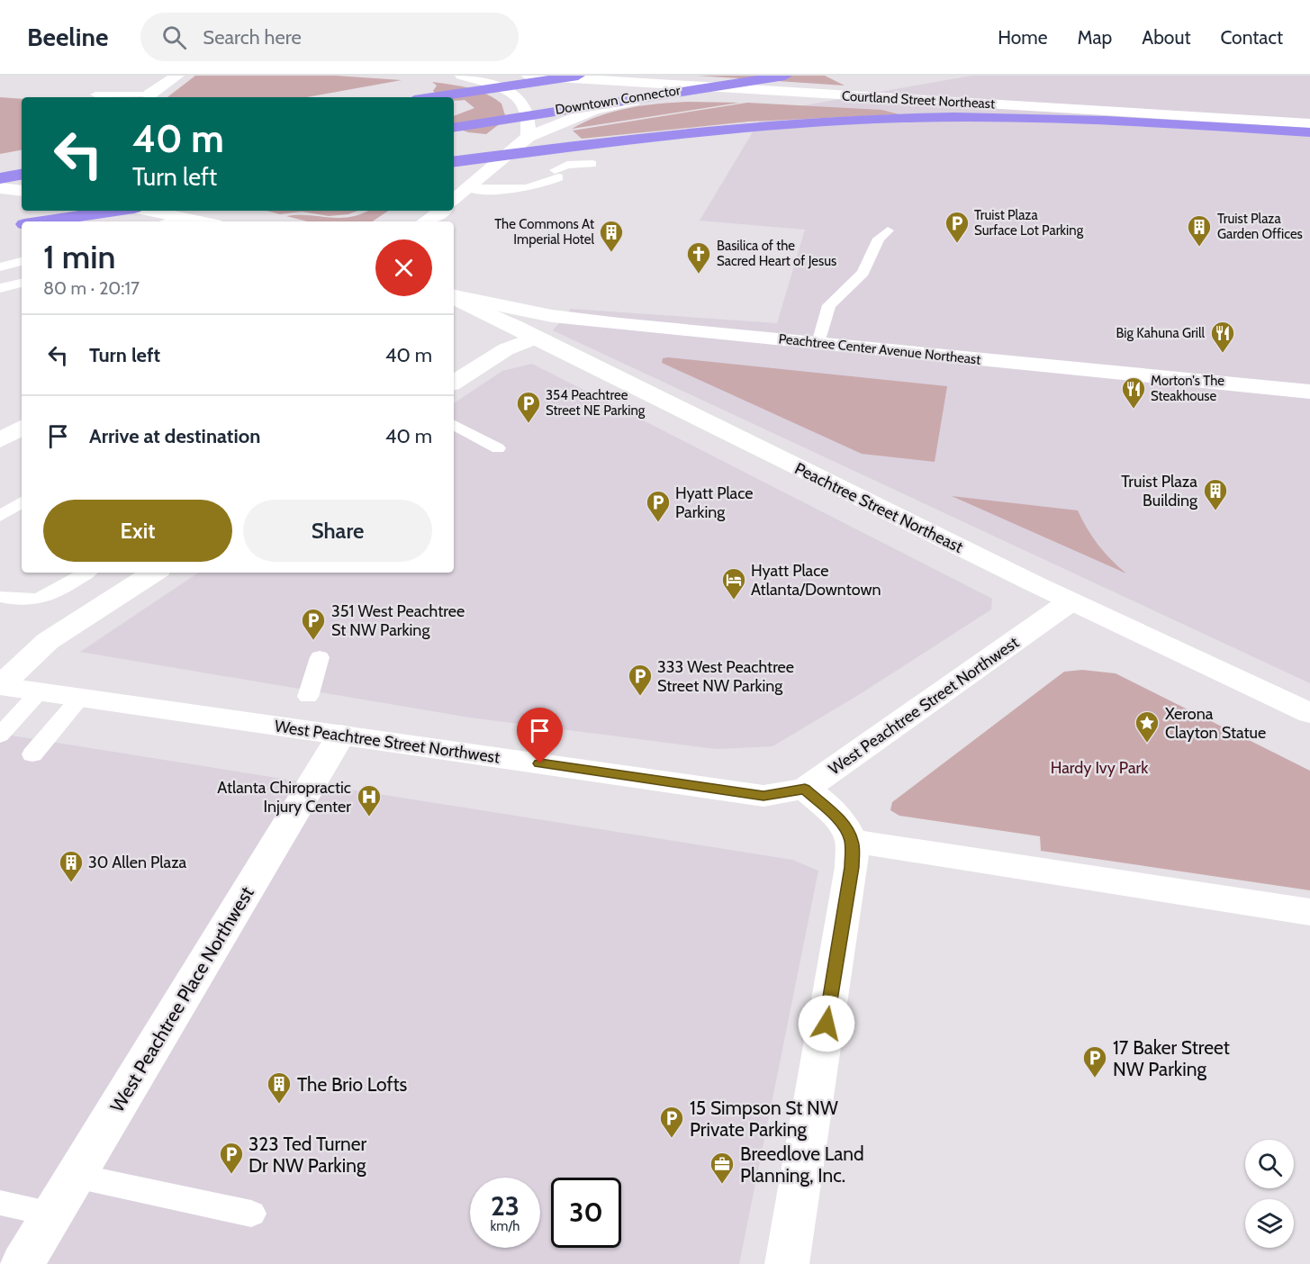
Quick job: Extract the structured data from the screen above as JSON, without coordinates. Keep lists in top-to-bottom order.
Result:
{
  "streets": {
    "highway": ["Downtown Connector"],
    "main road": [
      "Courtland Street Northeast",
      "Peachtree Center Avenue Northeast",
      "Peachtree Street Northeast",
      "West Peachtree Street Northwest",
      "West Peachtree Place Northwest"
    ]
  },
  "crossings": [
    ["Peachtree Street Northeast", "West Peachtree Street Northwest"],
    ["West Peachtree Street Northwest", "West Peachtree Place Northwest"]
  ],
  "parks": ["Hardy Ivy Park"],
  "places": {
    "parking": [
      "Truist Plaza Surface Lot Parking",
      "354 Peachtree Street NE Parking",
      "Hyatt Place Parking",
      "351 West Peachtree St NW Parking",
      "333 West Peachtree Street NW Parking",
      "17 Baker Street NW Parking",
      "15 Simpson St NW Private Parking",
      "323 Ted Turner Dr NW Parking"
    ],
    "building": [
      "Truist Plaza Garden Offices",
      "The Commons At Imperial Hotel",
      "Truist Plaza Building",
      "30 Allen Plaza",
      "The Brio Lofts"
    ],
    "church": ["Basilica of the Sacred Heart of Jesus"],
    "restaurant": ["Big Kahuna Grill", "Morton's The Steakhouse"],
    "hotel": ["Hyatt Place Atlanta/Downtown"],
    "place": ["Xerona Clayton Statue"],
    "hospital": ["Atlanta Chiropractic Injury Center"],
    "office": ["Breedlove Land Planning, Inc."]
  },
  "page": {
    "header": "Beeline",
    "search": "Search here",
    "nav": [
      "Home",
      "Map",
      "About",
      "Contact"
    ],
    "turn": ["40 m", "Turn left"],
    "heading": ["1 min", "80 m · 20:17"],
    "list": [
      {
        "name": "Turn left",
        "value": "40 m"
      },
      {
        "name": "Arrive at destination",
        "value": "40 m"
      }
    ],
    "buttons": ["Exit", "Share"],
    "speed": "23 km/h",
    "limit": "30"
  }
}
